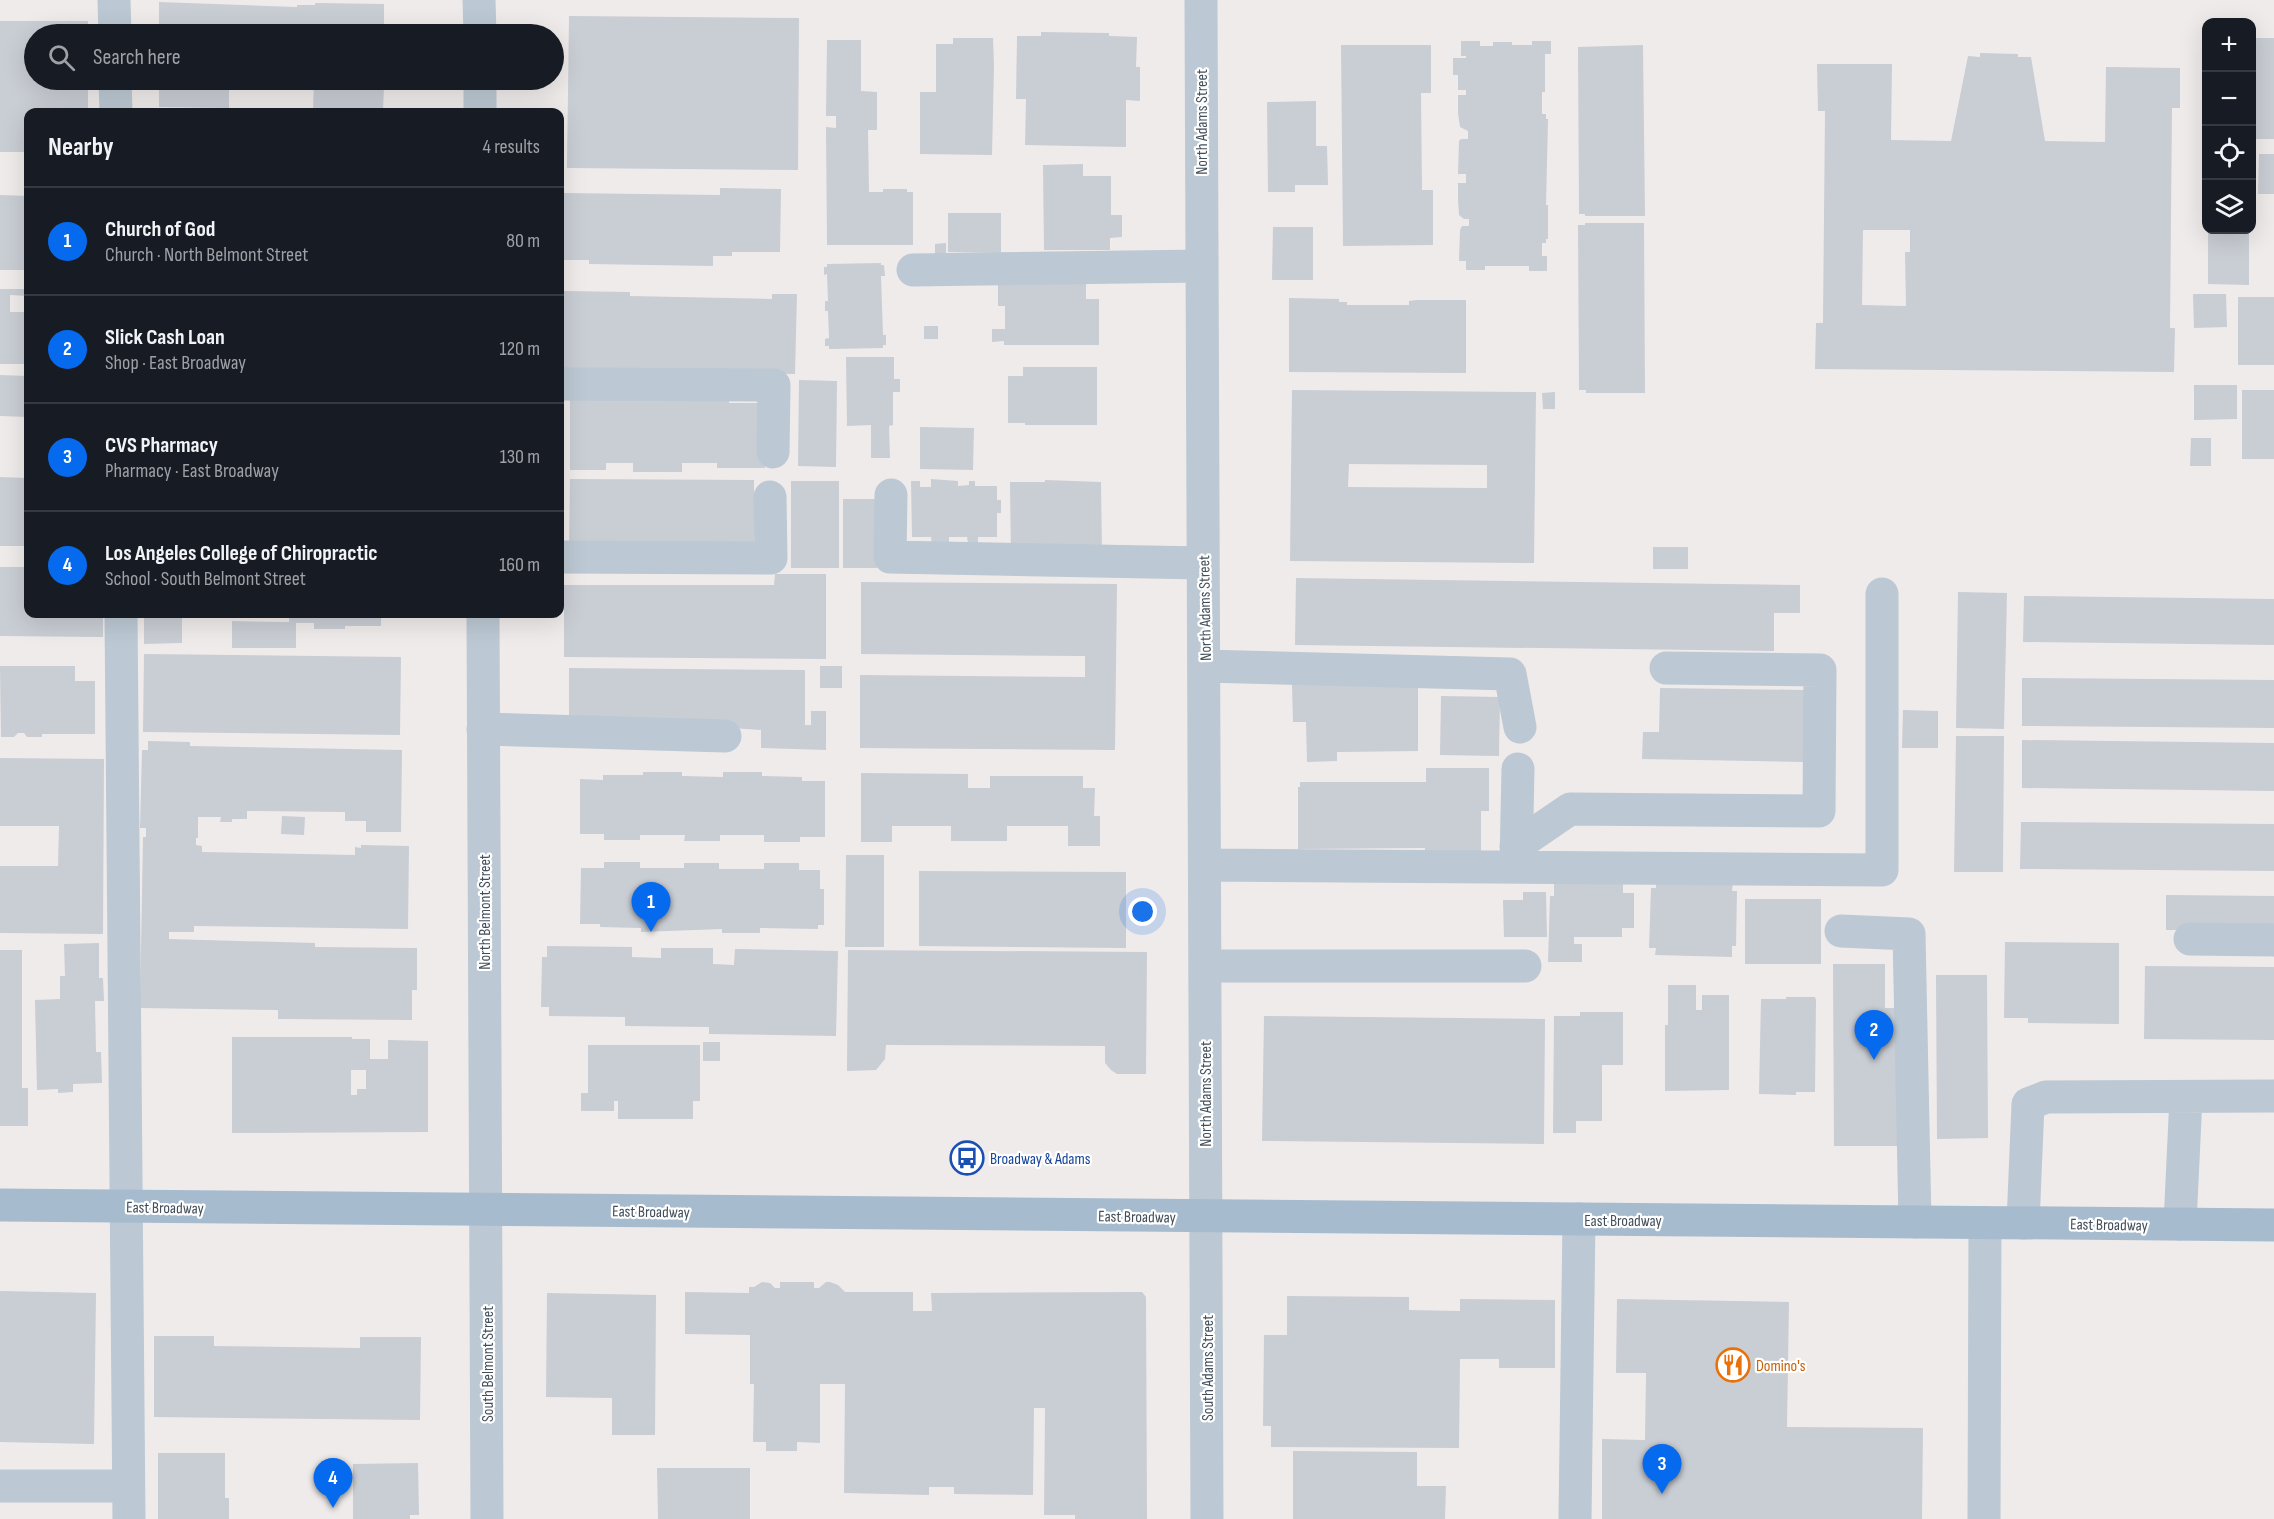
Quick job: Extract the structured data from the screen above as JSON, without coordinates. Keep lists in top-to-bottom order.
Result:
{
  "streets": {
    "main road": ["East Broadway"],
    "street": [
      "North Adams Street",
      "North Belmont Street",
      "South Belmont Street",
      "South Adams Street"
    ]
  },
  "crossings": [
    ["North Adams Street", "East Broadway"],
    ["North Adams Street", "South Adams Street"],
    ["North Belmont Street", "East Broadway"],
    ["North Belmont Street", "South Belmont Street"],
    ["East Broadway", "South Belmont Street"],
    ["East Broadway", "South Adams Street"]
  ],
  "places": {
    "bus stop": ["Broadway & Adams"],
    "restaurant": ["Domino's"]
  },
  "page": {
    "map_buttons": ["+", "−"],
    "search": "Search here",
    "heading": ["Nearby", "4 results"],
    "list": [
      {
        "mark": "1",
        "name": "Church of God",
        "note": "Church · North Belmont Street",
        "value": "80 m"
      },
      {
        "mark": "2",
        "name": "Slick Cash Loan",
        "note": "Shop · East Broadway",
        "value": "120 m"
      },
      {
        "mark": "3",
        "name": "CVS Pharmacy",
        "note": "Pharmacy · East Broadway",
        "value": "130 m"
      },
      {
        "mark": "4",
        "name": "Los Angeles College of Chiropractic",
        "note": "School · South Belmont Street",
        "value": "160 m"
      }
    ],
    "pins": [
      "1",
      "2",
      "3",
      "4"
    ]
  }
}
